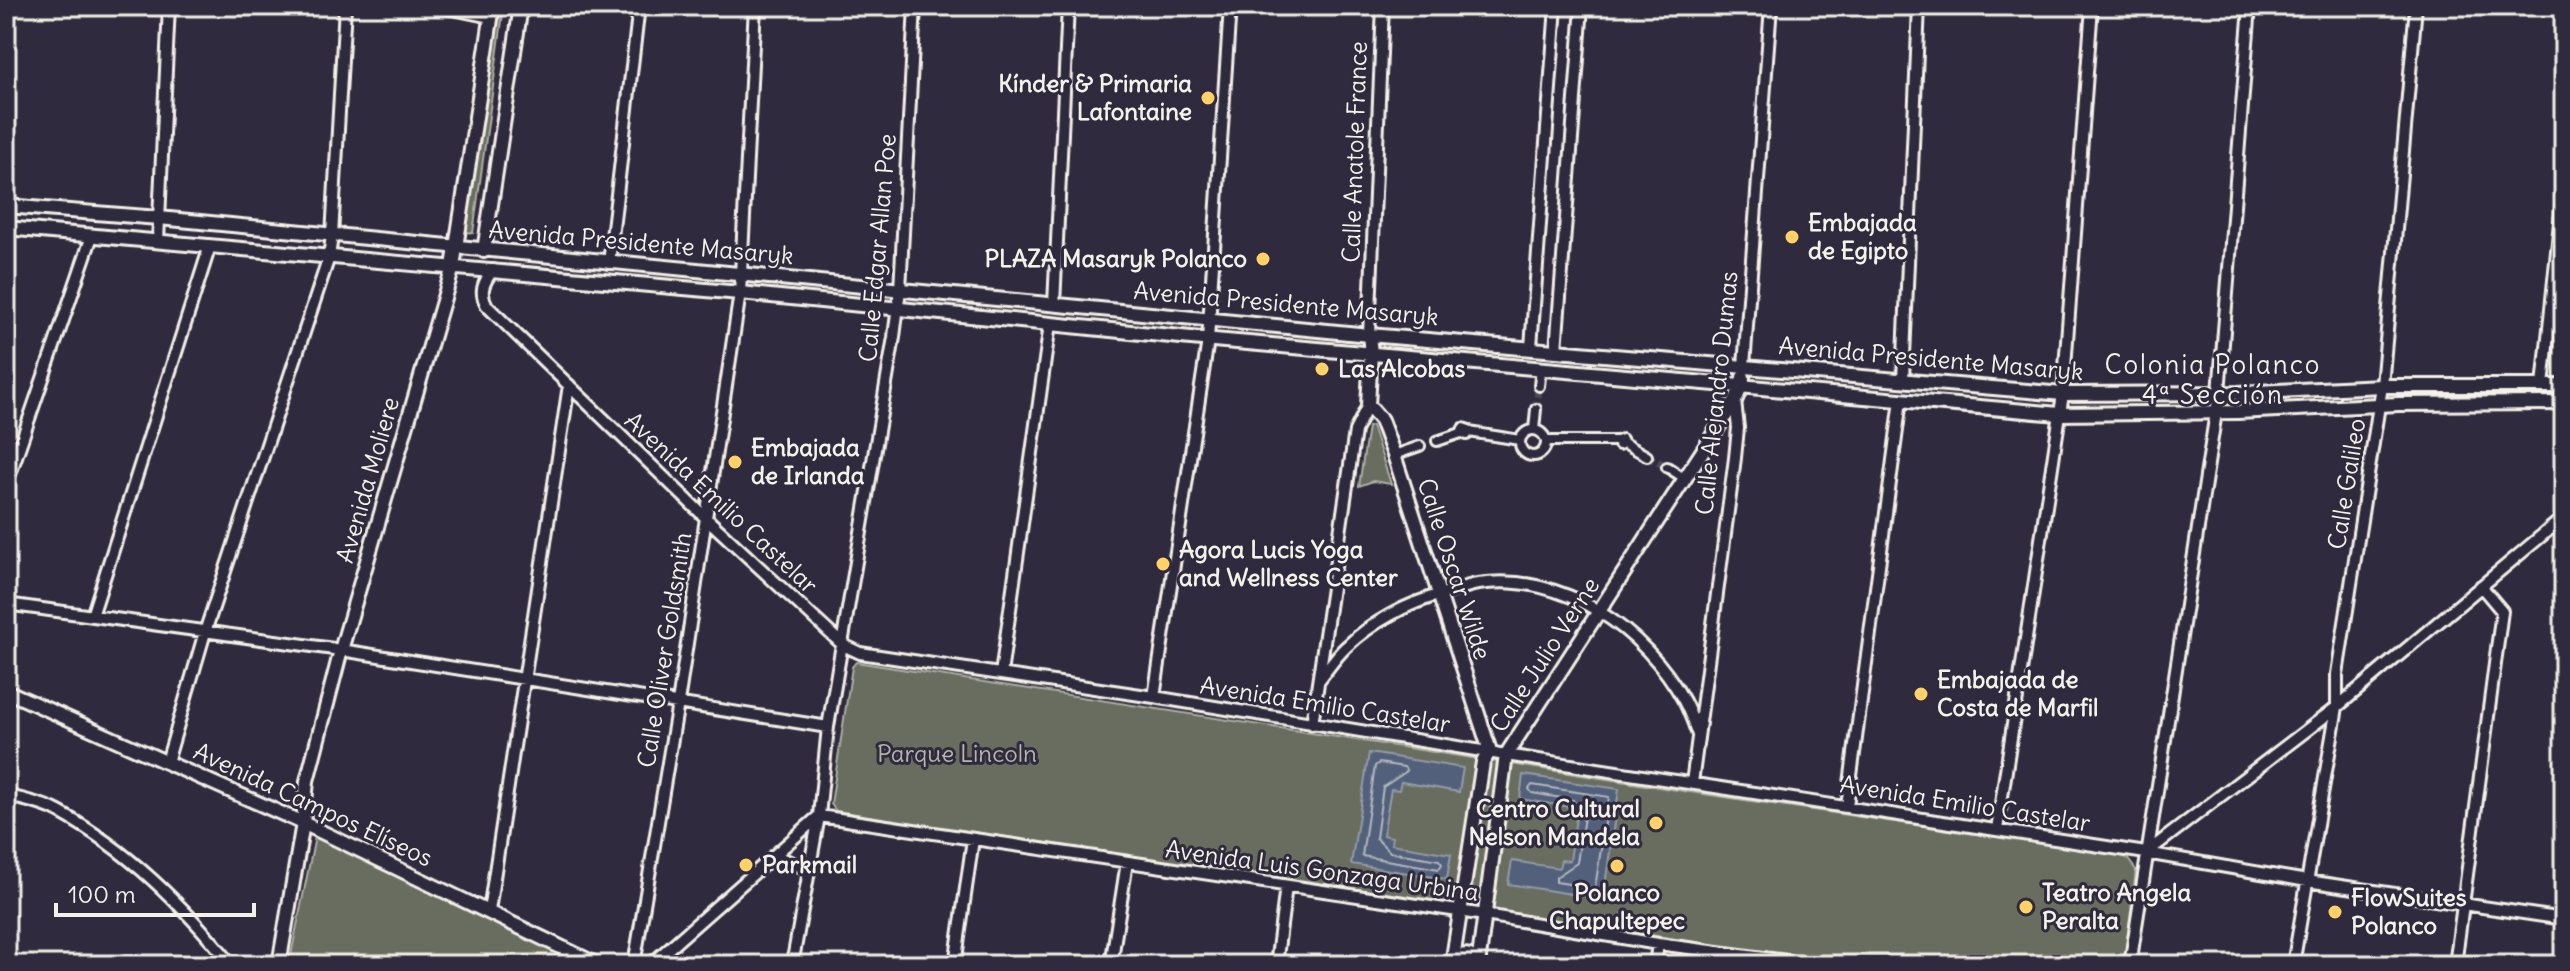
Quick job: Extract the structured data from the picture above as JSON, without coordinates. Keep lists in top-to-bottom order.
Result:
{
  "streets": {
    "street": [
      "Calle Anatole France",
      "Avenida Presidente Masaryk",
      "Calle Edgar Allan Poe",
      "Calle Alejandro Dumas",
      "Avenida Moliere",
      "Calle Galileo",
      "Avenida Emilio Castelar",
      "Calle Oscar Wilde",
      "Calle Oliver Goldsmith",
      "Calle Julio Verne",
      "Avenida Campos Elíseos",
      "Avenida Luis Gonzaga Urbina"
    ]
  },
  "crossings": [
    ["Calle Anatole France", "Avenida Presidente Masaryk"],
    ["Calle Anatole France", "Avenida Emilio Castelar"],
    ["Calle Anatole France", "Calle Oscar Wilde"],
    ["Avenida Presidente Masaryk", "Calle Edgar Allan Poe"],
    ["Avenida Presidente Masaryk", "Calle Alejandro Dumas"],
    ["Avenida Presidente Masaryk", "Avenida Moliere"],
    ["Avenida Presidente Masaryk", "Calle Galileo"],
    ["Avenida Presidente Masaryk", "Avenida Emilio Castelar"],
    ["Avenida Presidente Masaryk", "Calle Oliver Goldsmith"],
    ["Calle Edgar Allan Poe", "Avenida Emilio Castelar"],
    ["Calle Edgar Allan Poe", "Avenida Luis Gonzaga Urbina"],
    ["Calle Alejandro Dumas", "Avenida Emilio Castelar"],
    ["Calle Alejandro Dumas", "Calle Julio Verne"],
    ["Avenida Moliere", "Avenida Campos Elíseos"],
    ["Calle Galileo", "Avenida Emilio Castelar"],
    ["Avenida Emilio Castelar", "Calle Oscar Wilde"],
    ["Avenida Emilio Castelar", "Calle Oliver Goldsmith"],
    ["Avenida Emilio Castelar", "Calle Julio Verne"],
    ["Calle Oscar Wilde", "Calle Julio Verne"],
    ["Calle Julio Verne", "Avenida Luis Gonzaga Urbina"]
  ],
  "districts": ["Colonia Polanco 4ª Sección"],
  "parks": ["Parque Lincoln"],
  "places": [
    "Kínder & Primaria Lafontaine",
    "Embajada de Egipto",
    "PLAZA Masaryk Polanco",
    "Las Alcobas",
    "Embajada de Irlanda",
    "Agora Lucis Yoga and Wellness Center",
    "Embajada de Costa de Marfil",
    "Centro Cultural Nelson Mandela",
    "Parkmail",
    "Polanco Chapultepec",
    "Teatro Angela Peralta",
    "FlowSuites Polanco"
  ],
  "scale_bar": "100 m"
}
